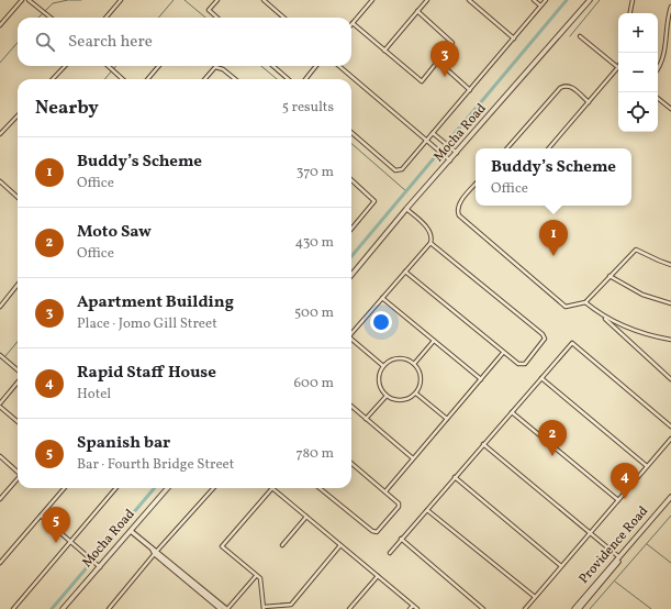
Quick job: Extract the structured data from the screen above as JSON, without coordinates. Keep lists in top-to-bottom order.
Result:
{
  "streets": {
    "street": ["Mocha Road", "Providence Road"]
  },
  "page": {
    "map_buttons": ["+", "−"],
    "search": "Search here",
    "pins": [
      "3",
      "1",
      "2",
      "4",
      "5"
    ],
    "heading": ["Nearby", "5 results"],
    "list": [
      {
        "mark": "1",
        "name": "Buddy’s Scheme",
        "note": "Office",
        "value": "370 m"
      },
      {
        "mark": "2",
        "name": "Moto Saw",
        "note": "Office",
        "value": "430 m"
      },
      {
        "mark": "3",
        "name": "Apartment Building",
        "note": "Place · Jomo Gill Street",
        "value": "500 m"
      },
      {
        "mark": "4",
        "name": "Rapid Staff House",
        "note": "Hotel",
        "value": "600 m"
      },
      {
        "mark": "5",
        "name": "Spanish bar",
        "note": "Bar · Fourth Bridge Street",
        "value": "780 m"
      }
    ],
    "popup": ["Buddy’s Scheme", "Office"]
  }
}
